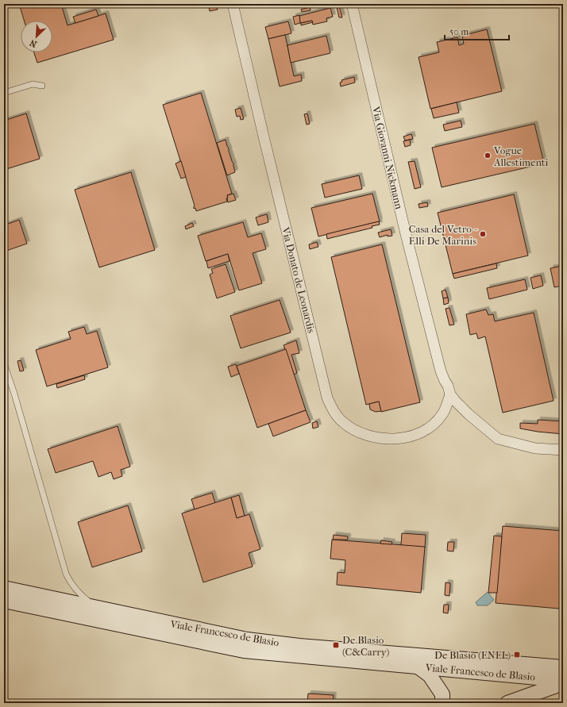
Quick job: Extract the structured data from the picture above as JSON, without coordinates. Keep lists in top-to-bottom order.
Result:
{
  "streets": {
    "street": ["Via Giovanni Nickmann", "Via Donato de Leonardis", "Viale Francesco de Blasio"]
  },
  "crossings": [
    ["Via Giovanni Nickmann", "Via Donato de Leonardis"]
  ],
  "places": {
    "other": ["Vogue Allestimenti", "Casa del Vetro - F.lli De Marinis"],
    "transit": ["De Blasio (C&Carry)", "De Blasio (ENEL)"]
  },
  "scale_bar": "50 m",
  "north": "bottom left"
}
